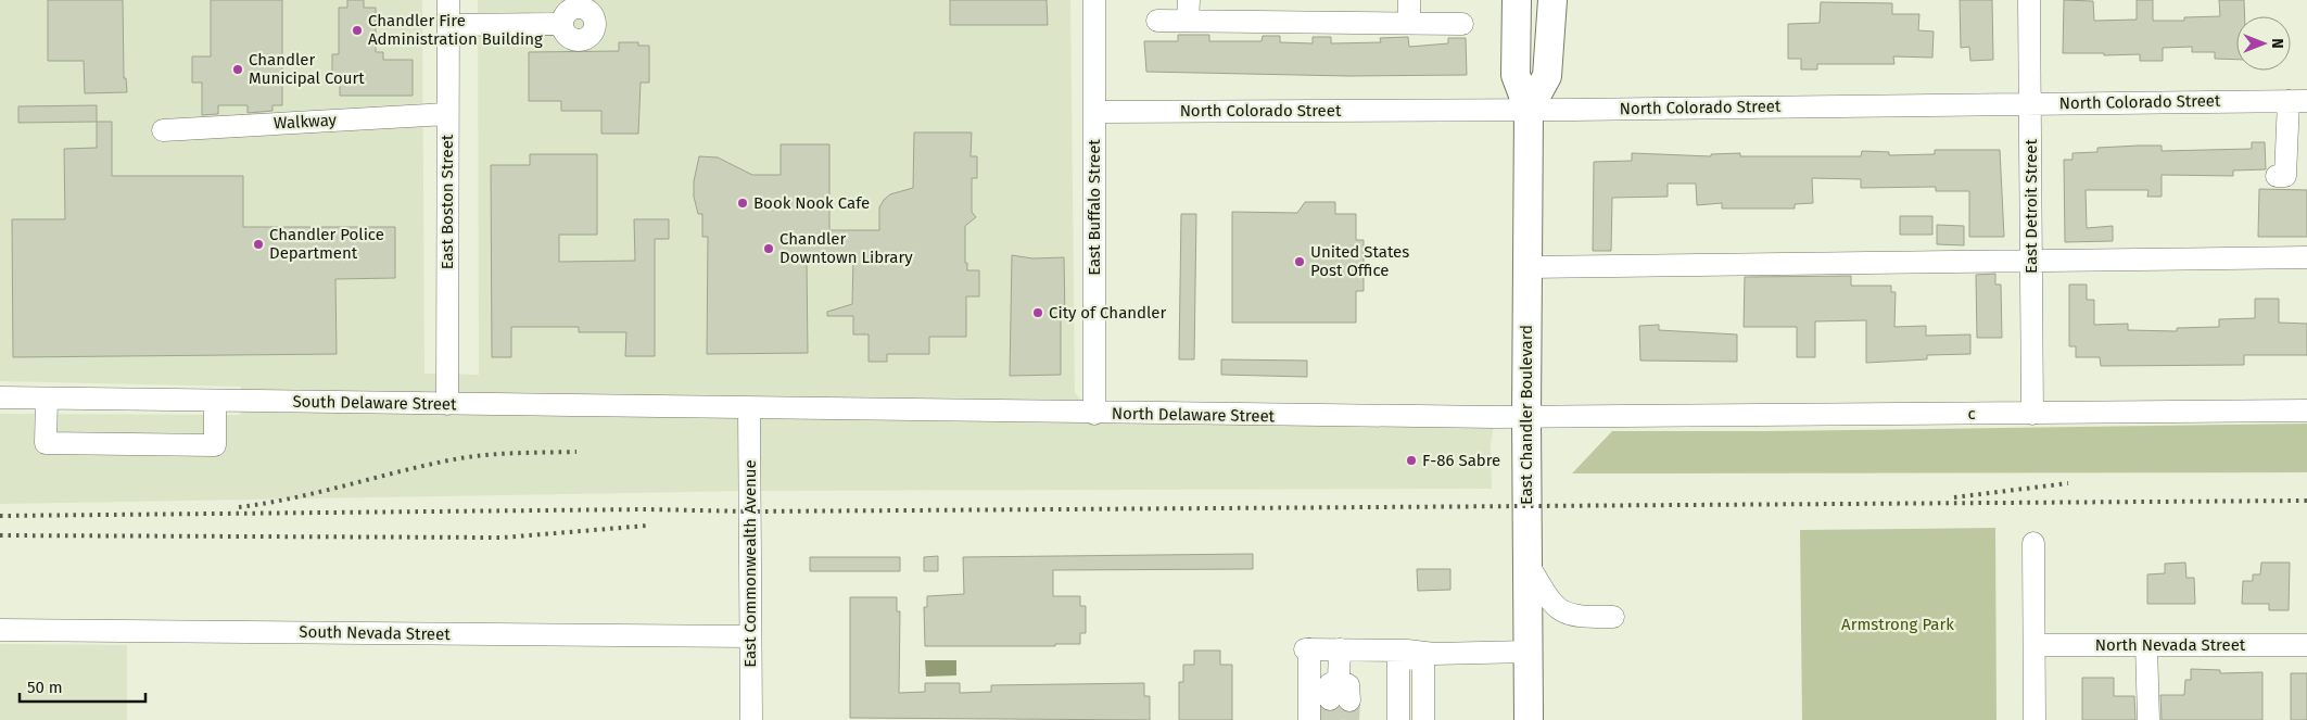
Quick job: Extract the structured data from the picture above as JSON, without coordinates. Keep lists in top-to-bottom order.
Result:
{
  "streets": {
    "main road": ["East Chandler Boulevard"],
    "street": [
      "North Colorado Street",
      "Walkway",
      "East Boston Street",
      "East Detroit Street",
      "East Buffalo Street",
      "South Delaware Street",
      "c",
      "North Delaware Street",
      "East Commonwealth Avenue",
      "South Nevada Street",
      "North Nevada Street"
    ]
  },
  "crossings": [
    ["North Colorado Street", "East Detroit Street"],
    ["North Colorado Street", "East Buffalo Street"],
    ["North Colorado Street", "East Chandler Boulevard"],
    ["Walkway", "East Boston Street"],
    ["East Boston Street", "South Delaware Street"],
    ["East Detroit Street", "c"],
    ["East Buffalo Street", "North Delaware Street"],
    ["South Delaware Street", "North Delaware Street"],
    ["South Delaware Street", "East Commonwealth Avenue"],
    ["c", "North Delaware Street"],
    ["North Delaware Street", "East Chandler Boulevard"],
    ["North Delaware Street", "East Commonwealth Avenue"],
    ["East Commonwealth Avenue", "South Nevada Street"]
  ],
  "parks": ["Armstrong Park"],
  "places": [
    "Chandler Fire Administration Building",
    "Chandler Municipal Court",
    "Book Nook Cafe",
    "Chandler Police Department",
    "Chandler Downtown Library",
    "United States Post Office",
    "City of Chandler",
    "F-86 Sabre"
  ],
  "scale_bar": "50 m",
  "north": "right"
}
